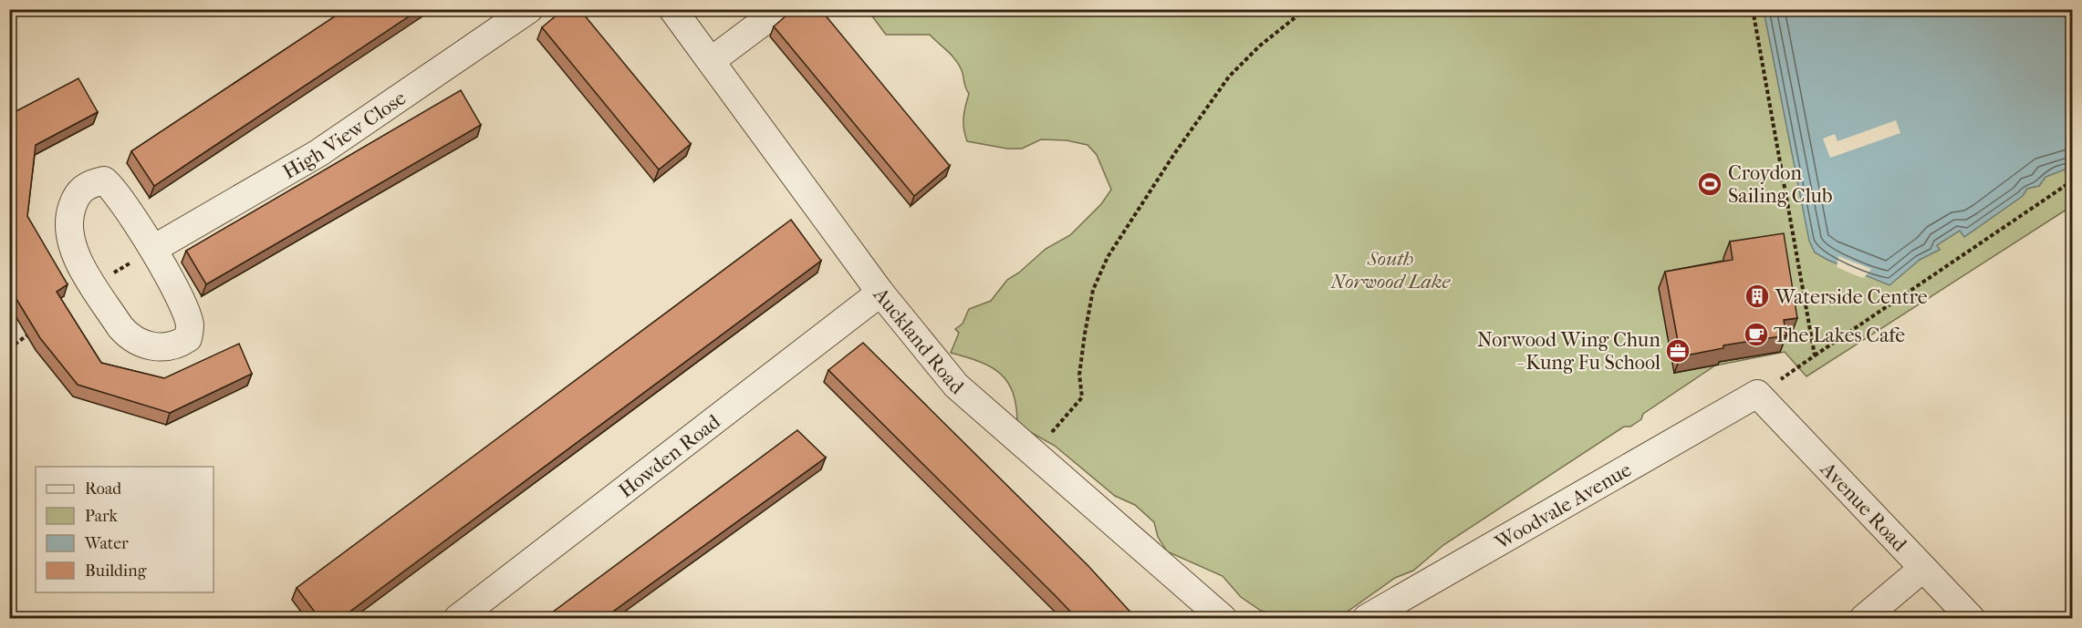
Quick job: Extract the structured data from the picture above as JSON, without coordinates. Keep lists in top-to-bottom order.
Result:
{
  "streets": {
    "street": [
      "High View Close",
      "Auckland Road",
      "Howden Road",
      "Woodvale Avenue",
      "Avenue Road"
    ]
  },
  "crossings": [
    ["Auckland Road", "Howden Road"],
    ["Woodvale Avenue", "Avenue Road"]
  ],
  "parks": ["South Norwood Lake"],
  "places": {
    "sports": ["Croydon Sailing Club"],
    "building": ["Waterside Centre"],
    "cafe": ["The Lakes Cafe"],
    "office": ["Norwood Wing Chun - Kung Fu School"]
  },
  "legend": [
    "Road",
    "Park",
    "Water",
    "Building"
  ]
}
